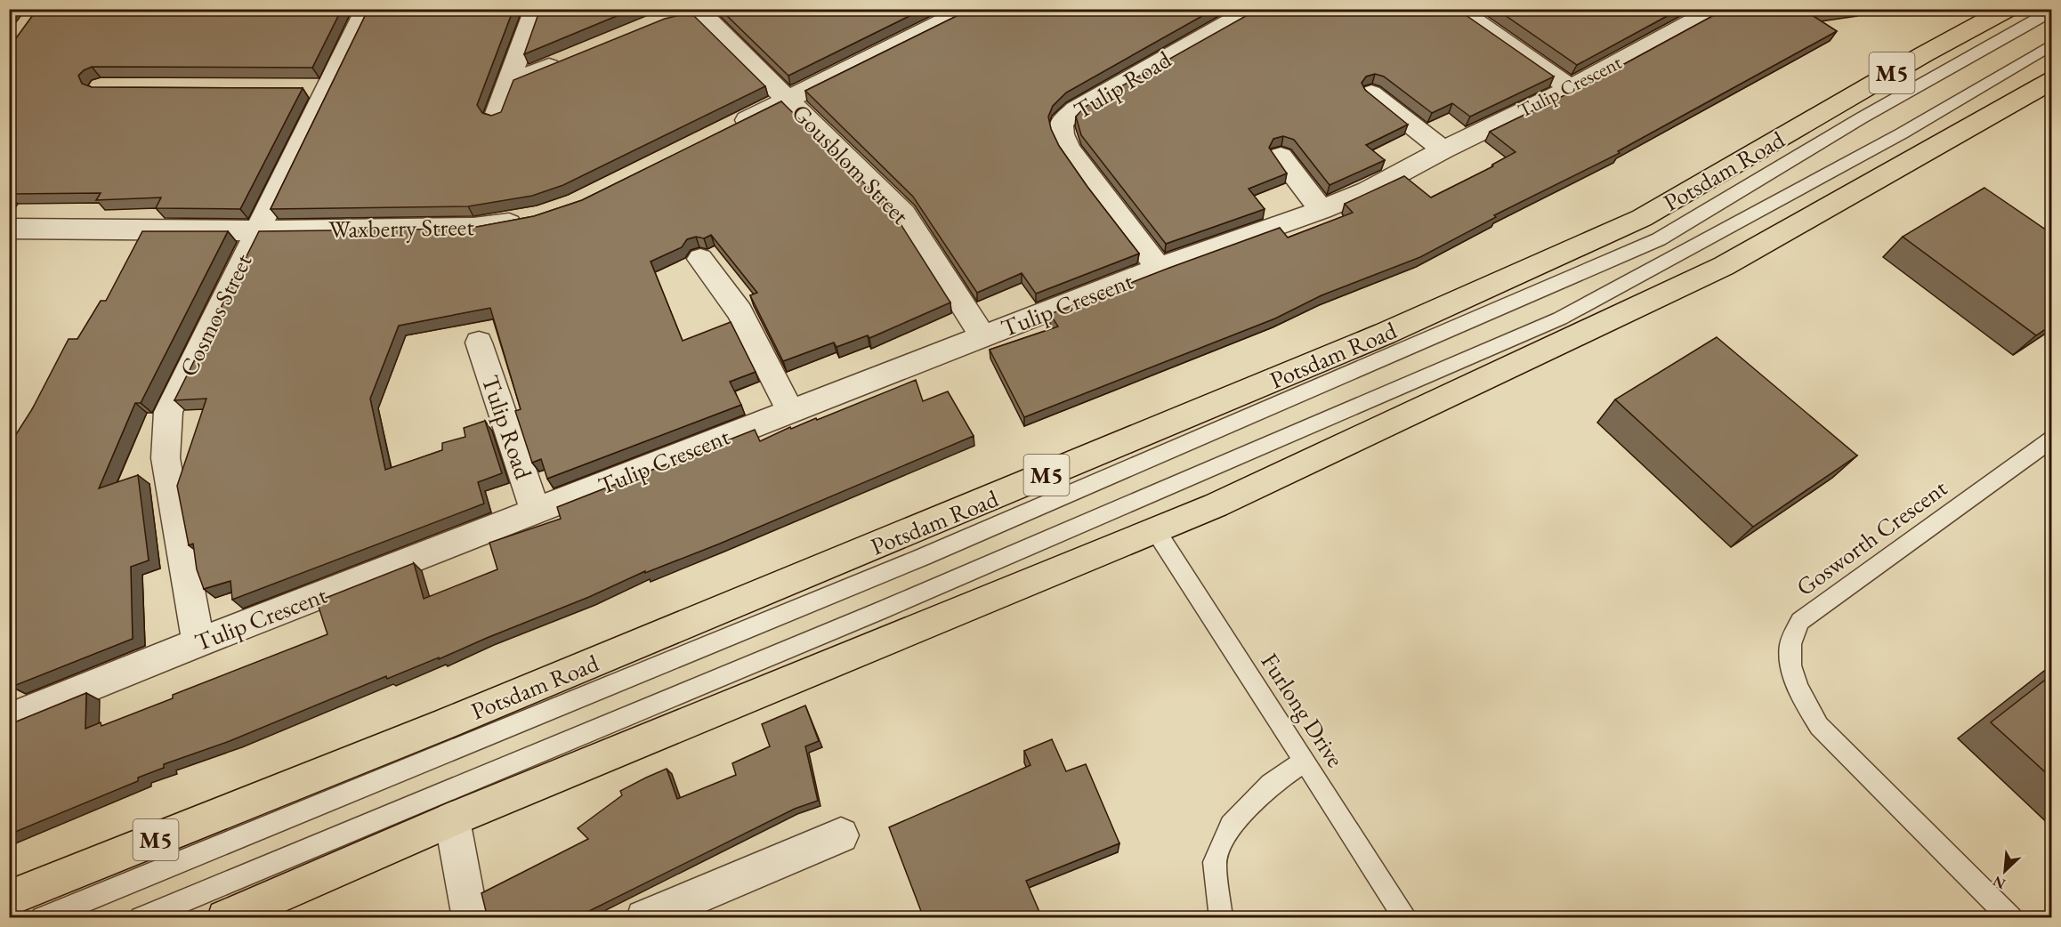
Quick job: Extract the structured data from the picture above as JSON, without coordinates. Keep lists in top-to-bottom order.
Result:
{
  "streets": {
    "main road": ["M5", "Potsdam Road"],
    "street": [
      "Tulip Road",
      "Tulip Crescent",
      "Gousblom Street",
      "Waxberry Street",
      "Cosmos Street"
    ],
    "lane": ["Gosworth Crescent", "Furlong Drive"]
  },
  "crossings": [
    ["Tulip Road", "Tulip Crescent"],
    ["Tulip Crescent", "Gousblom Street"],
    ["Tulip Crescent", "Cosmos Street"],
    ["Waxberry Street", "Cosmos Street"]
  ],
  "north": "bottom left"
}
